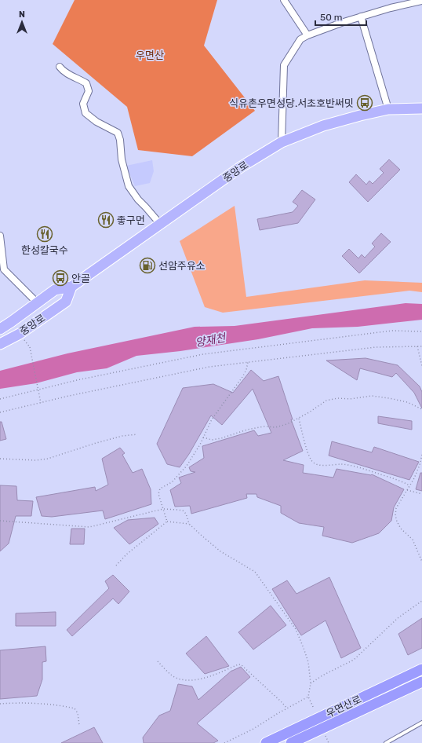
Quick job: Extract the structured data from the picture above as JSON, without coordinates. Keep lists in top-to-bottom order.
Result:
{
  "streets": {
    "highway": ["우면산로"],
    "main road": ["중앙로"]
  },
  "water": ["양재천"],
  "parks": ["우면산"],
  "places": {
    "bus stop": ["식유촌우면성당.서초호반써밋", "안골"],
    "restaurant": ["좋구먼", "한성칼국수"],
    "fuel station": ["선암주유소"]
  },
  "scale_bar": "50 m",
  "north": "top"
}
